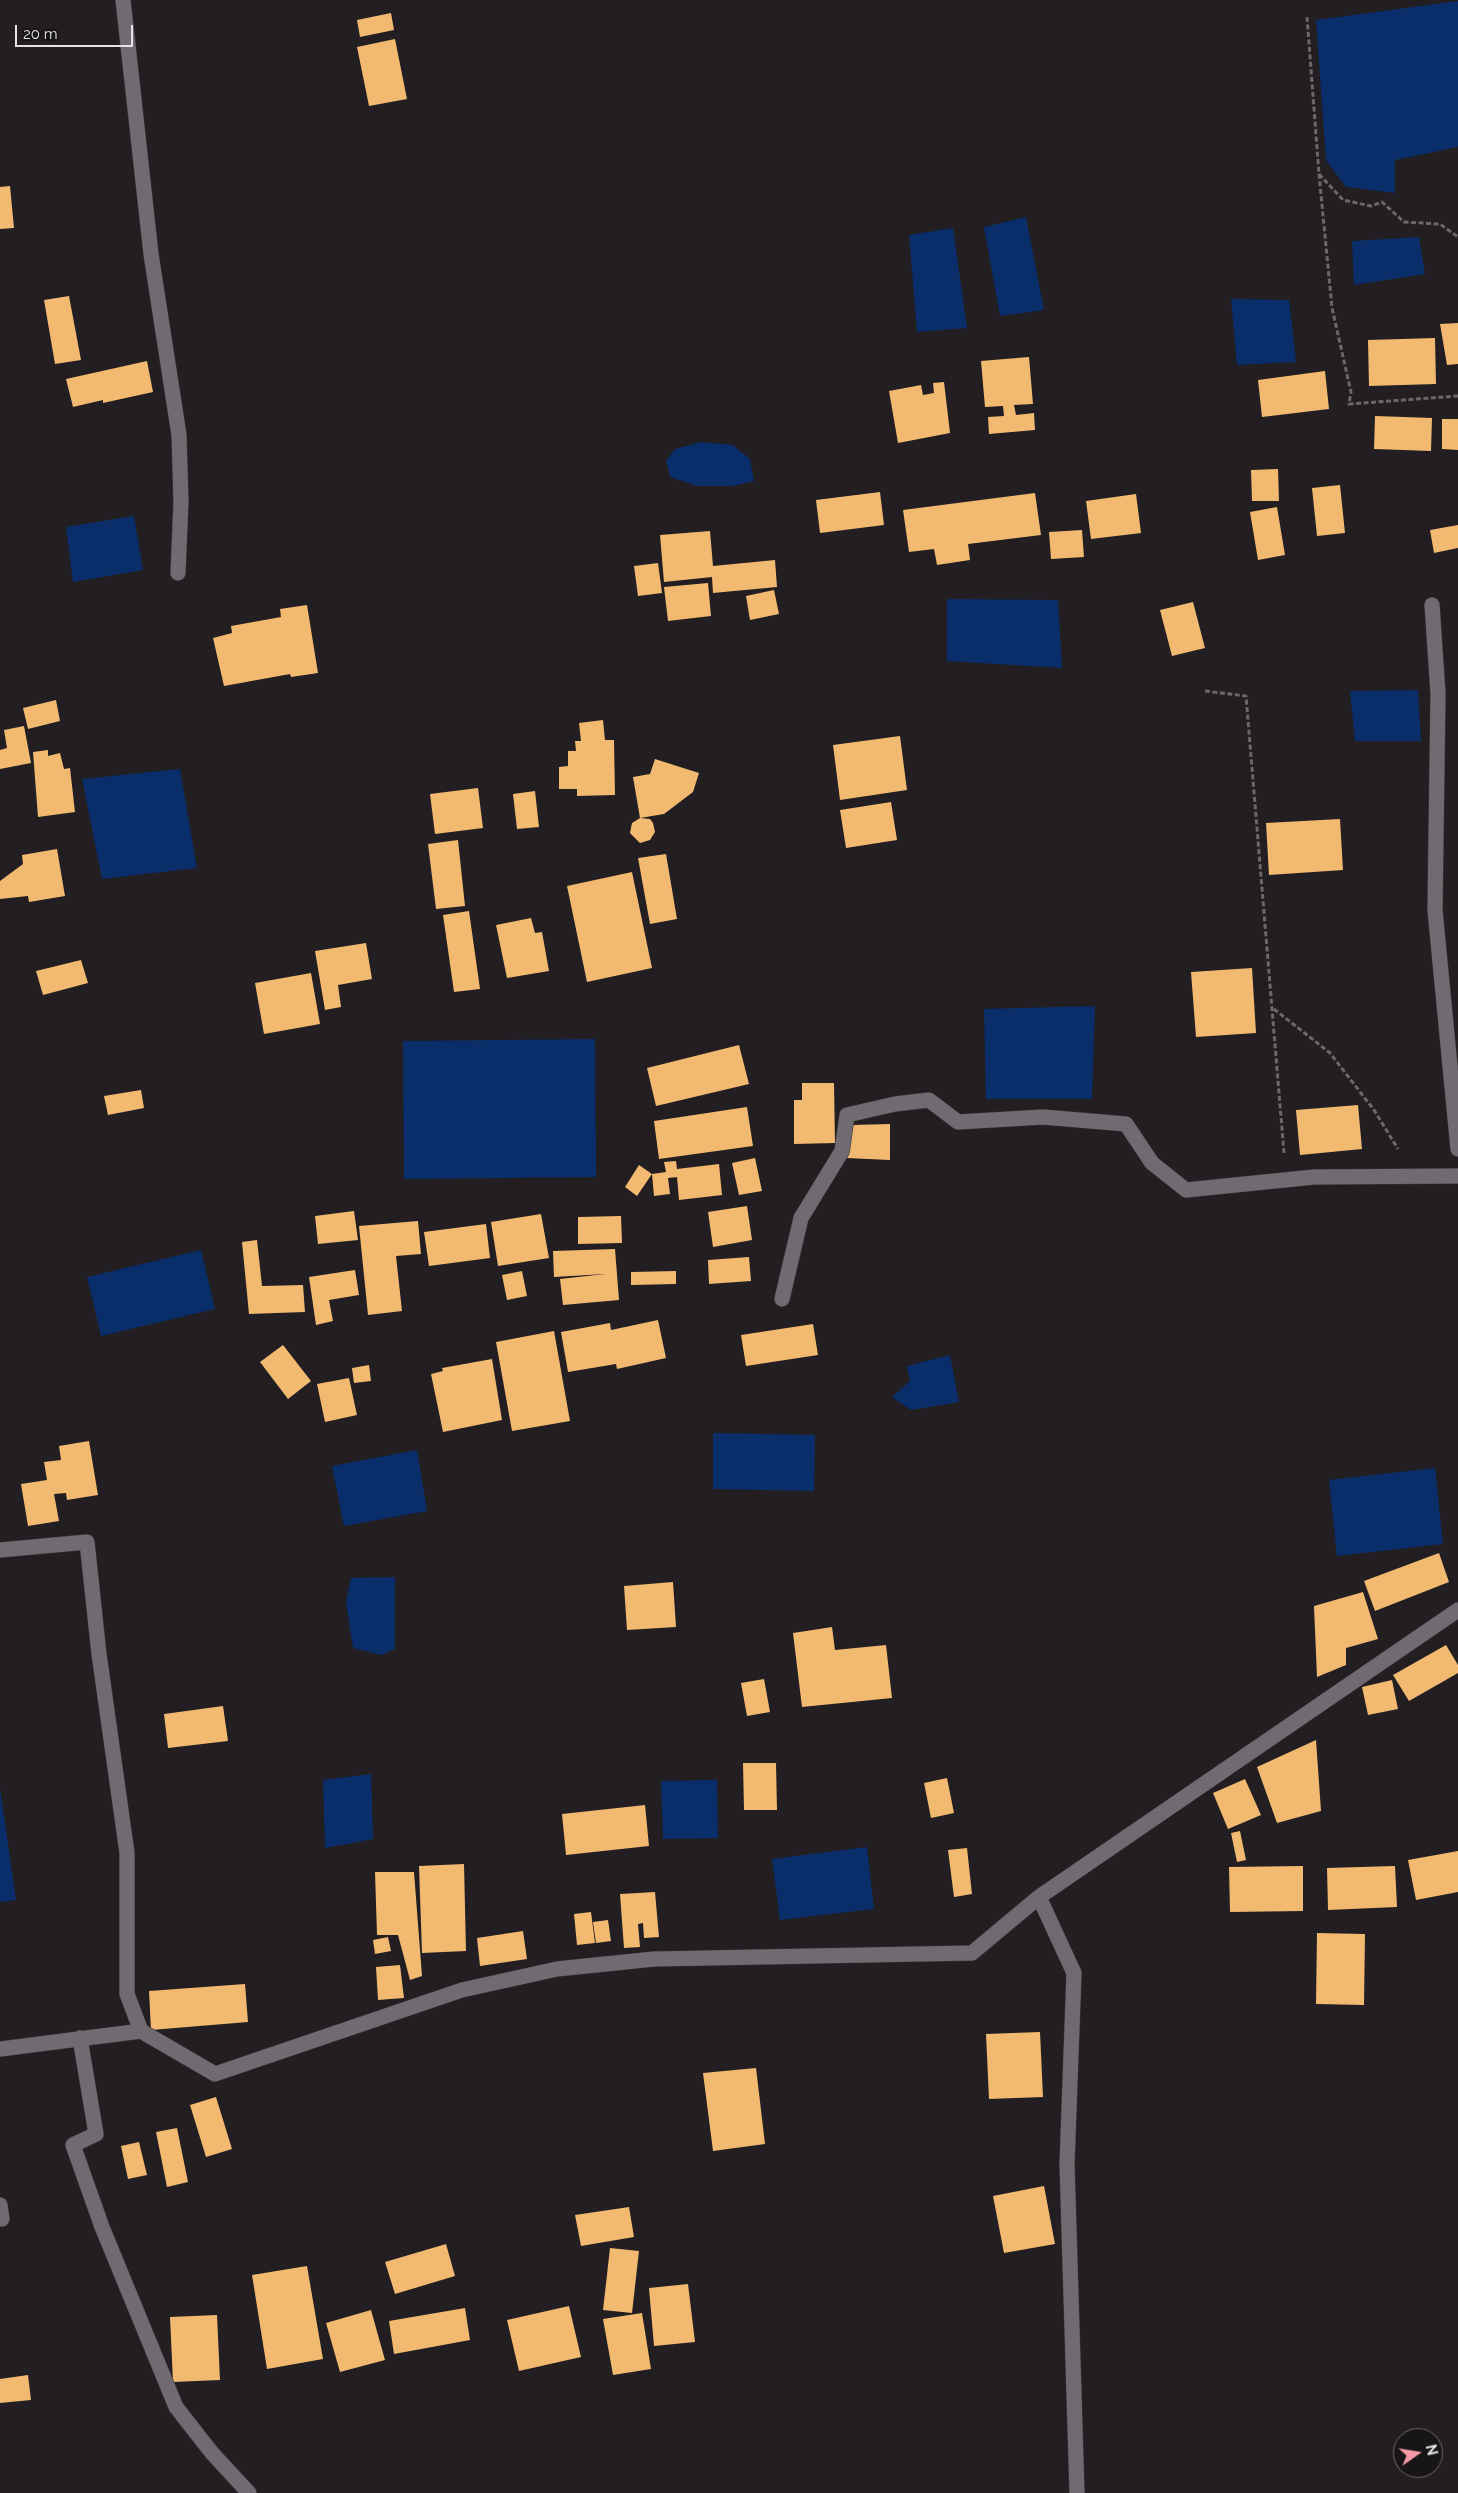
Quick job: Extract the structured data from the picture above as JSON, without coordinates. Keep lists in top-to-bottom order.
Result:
{
  "scale_bar": "20 m",
  "north": "right"
}
